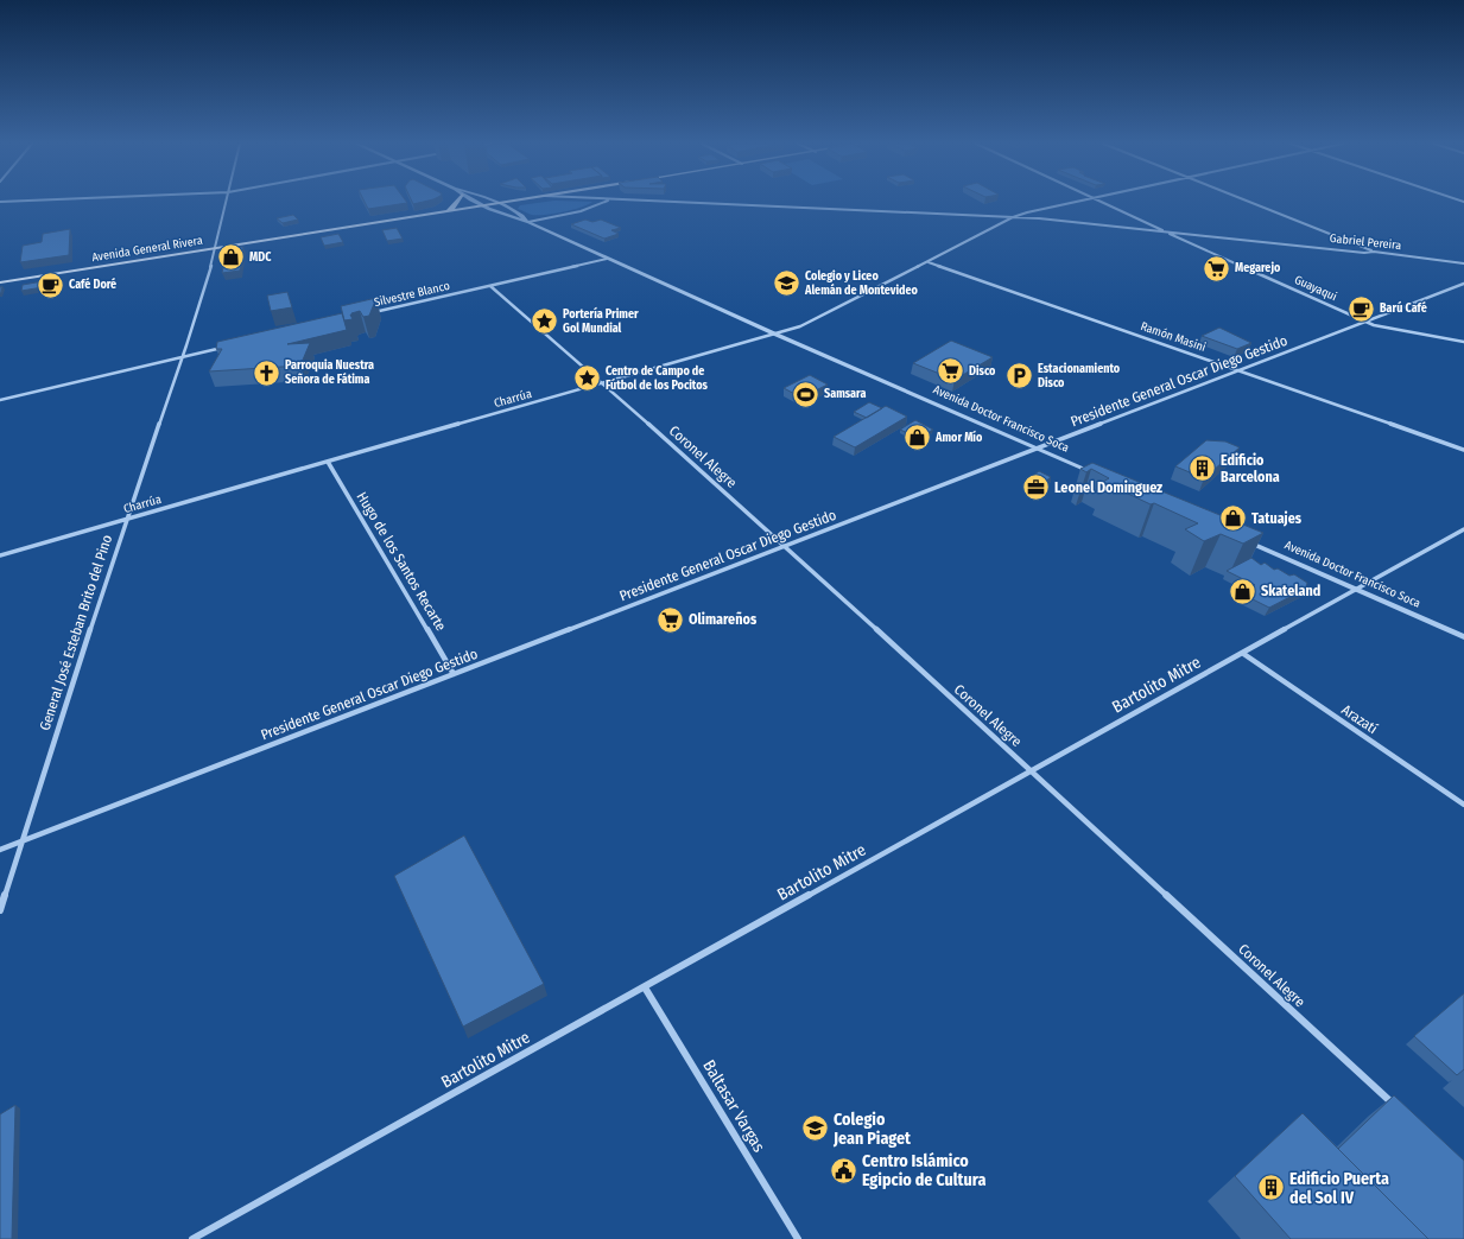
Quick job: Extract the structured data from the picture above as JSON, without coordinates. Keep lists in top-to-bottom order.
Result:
{
  "streets": {
    "main road": ["Avenida General Rivera"],
    "street": [
      "Gabriel Pereira",
      "Guayaqui",
      "Silvestre Blanco",
      "Ramón Masini",
      "Presidente General Oscar Diego Gestido",
      "Charrúa",
      "Avenida Doctor Francisco Soca",
      "Coronel Alegre",
      "Hugo de los Santos Recarte",
      "General José Esteban Brito del Pino",
      "Bartolito Mitre",
      "Arazatí",
      "Baltasar Vargas"
    ]
  },
  "crossings": [
    ["Gabriel Pereira", "Guayaqui"],
    ["Gabriel Pereira", "Charrúa"],
    ["Gabriel Pereira", "Avenida Doctor Francisco Soca"],
    ["Avenida General Rivera", "Avenida Doctor Francisco Soca"],
    ["Avenida General Rivera", "General José Esteban Brito del Pino"],
    ["Guayaqui", "Presidente General Oscar Diego Gestido"],
    ["Silvestre Blanco", "Avenida Doctor Francisco Soca"],
    ["Silvestre Blanco", "Coronel Alegre"],
    ["Ramón Masini", "Presidente General Oscar Diego Gestido"],
    ["Ramón Masini", "Charrúa"],
    ["Presidente General Oscar Diego Gestido", "Avenida Doctor Francisco Soca"],
    ["Presidente General Oscar Diego Gestido", "Coronel Alegre"],
    ["Presidente General Oscar Diego Gestido", "Hugo de los Santos Recarte"],
    ["Presidente General Oscar Diego Gestido", "General José Esteban Brito del Pino"],
    ["Charrúa", "Avenida Doctor Francisco Soca"],
    ["Charrúa", "Coronel Alegre"],
    ["Charrúa", "Hugo de los Santos Recarte"],
    ["Charrúa", "General José Esteban Brito del Pino"],
    ["Avenida Doctor Francisco Soca", "Bartolito Mitre"],
    ["Coronel Alegre", "Bartolito Mitre"],
    ["Bartolito Mitre", "Arazatí"],
    ["Bartolito Mitre", "Baltasar Vargas"]
  ],
  "places": {
    "shop": [
      "MDC",
      "Amor Mío",
      "Tatuajes",
      "Skateland"
    ],
    "supermarket": ["Megarejo", "Disco", "Olimareños"],
    "school or university": ["Colegio y Liceo Alemán de Montevideo", "Colegio Jean Piaget"],
    "cafe": ["Café Doré", "Barú Café"],
    "place": ["Portería Primer Gol Mundial", "Centro de Campo de Fútbol de los Pocitos"],
    "church": ["Parroquia Nuestra Señora de Fátima"],
    "parking": ["Estacionamiento Disco"],
    "sports": ["Samsara"],
    "building": ["Edificio Barcelona", "Edificio Puerta del Sol IV"],
    "office": ["Leonel Dominguez"],
    "public building": ["Centro Islámico Egipcio de Cultura"]
  }
}
